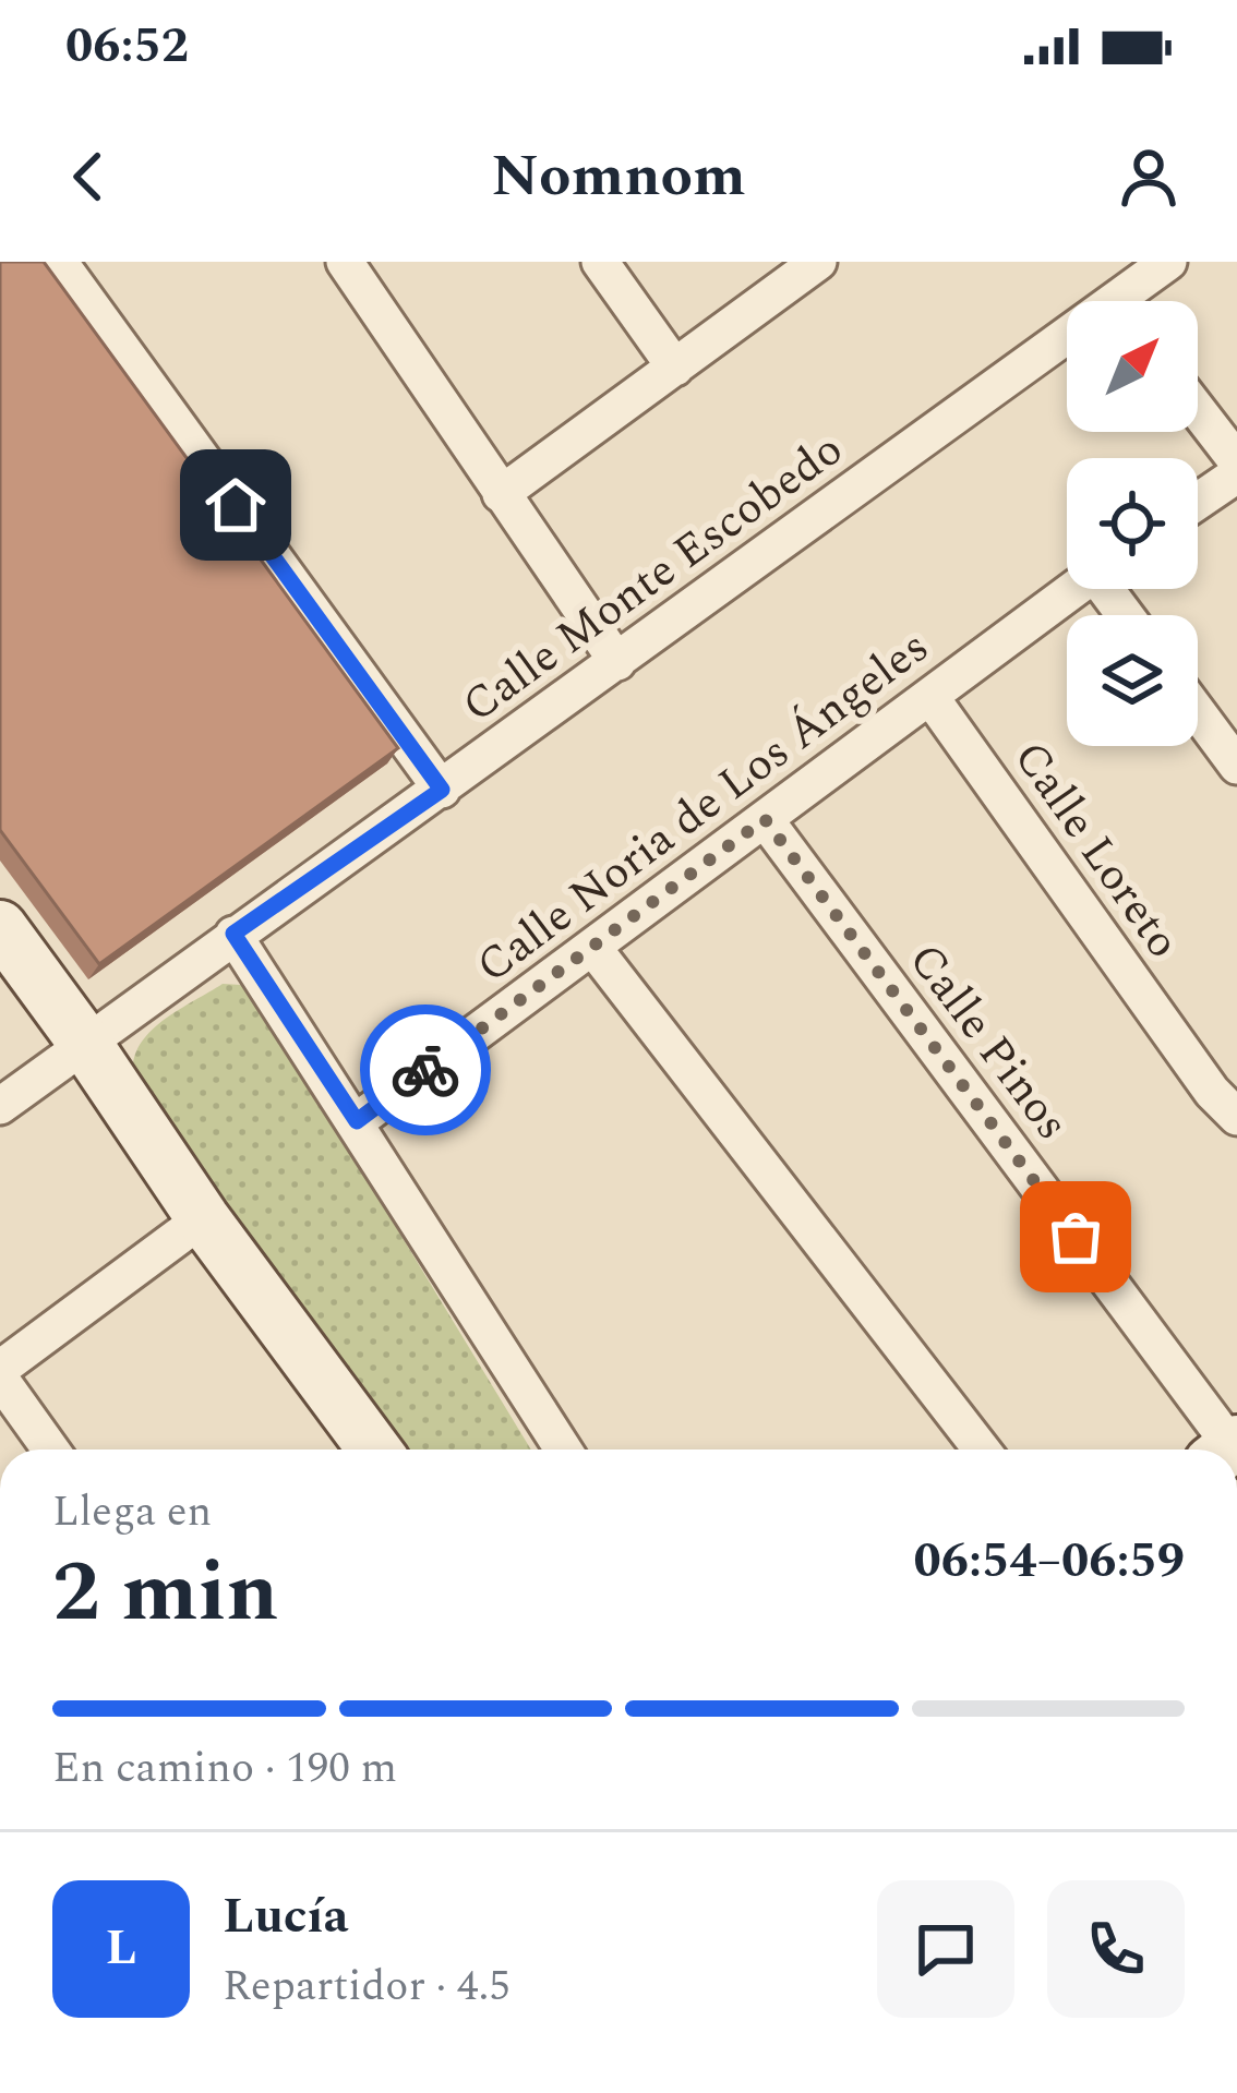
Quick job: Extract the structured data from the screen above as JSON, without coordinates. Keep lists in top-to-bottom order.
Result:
{
  "streets": {
    "street": [
      "Calle Monte Escobedo",
      "Calle Noria de Los Ángeles",
      "Calle Loreto",
      "Calle Pinos"
    ]
  },
  "crossings": [
    ["Calle Noria de Los Ángeles", "Calle Loreto"],
    ["Calle Noria de Los Ángeles", "Calle Pinos"]
  ],
  "north": "top right",
  "page": {
    "status": "06:52",
    "header": "Nomnom",
    "heading": ["2 min", "Llega en", "06:54–06:59"],
    "panel": ["Lucía", "Repartidor · 4.5"],
    "bar": "En camino · 190 m",
    "round": "L"
  }
}
